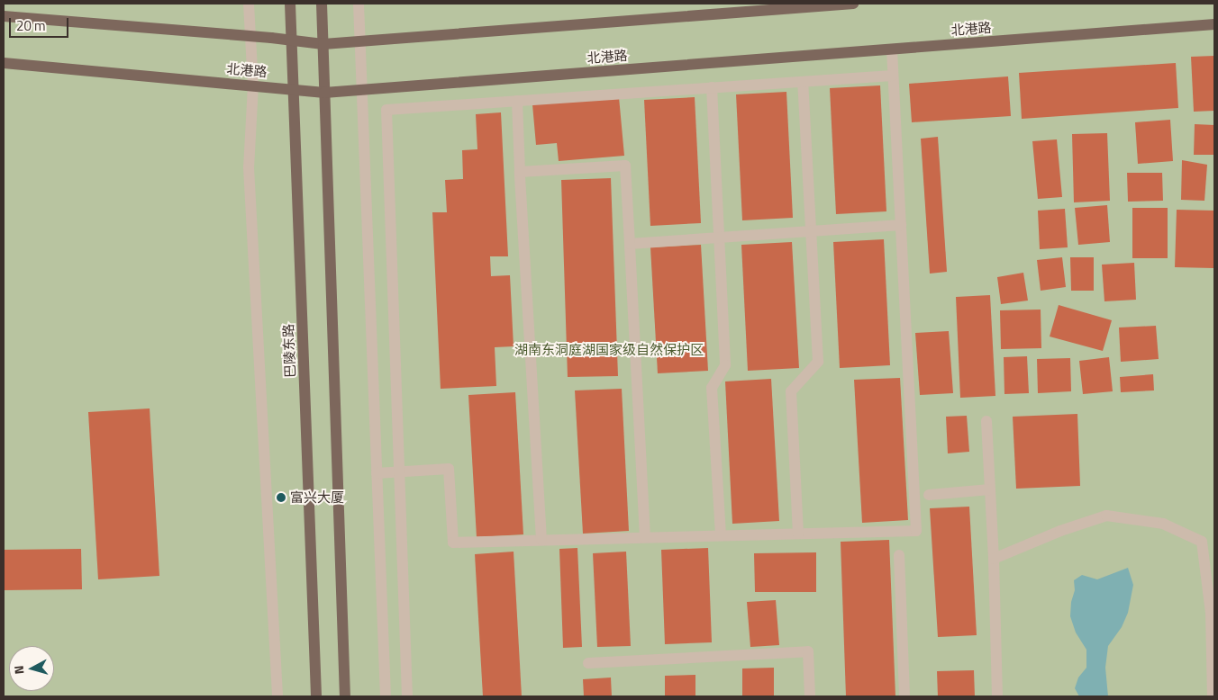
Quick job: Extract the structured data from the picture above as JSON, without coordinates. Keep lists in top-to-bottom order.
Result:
{
  "streets": {
    "main road": ["北港路", "巴陵东路"]
  },
  "crossings": [
    ["北港路", "巴陵东路"]
  ],
  "parks": ["湖南东洞庭湖国家级自然保护区"],
  "places": ["富兴大厦"],
  "scale_bar": "20 m",
  "north": "left"
}
